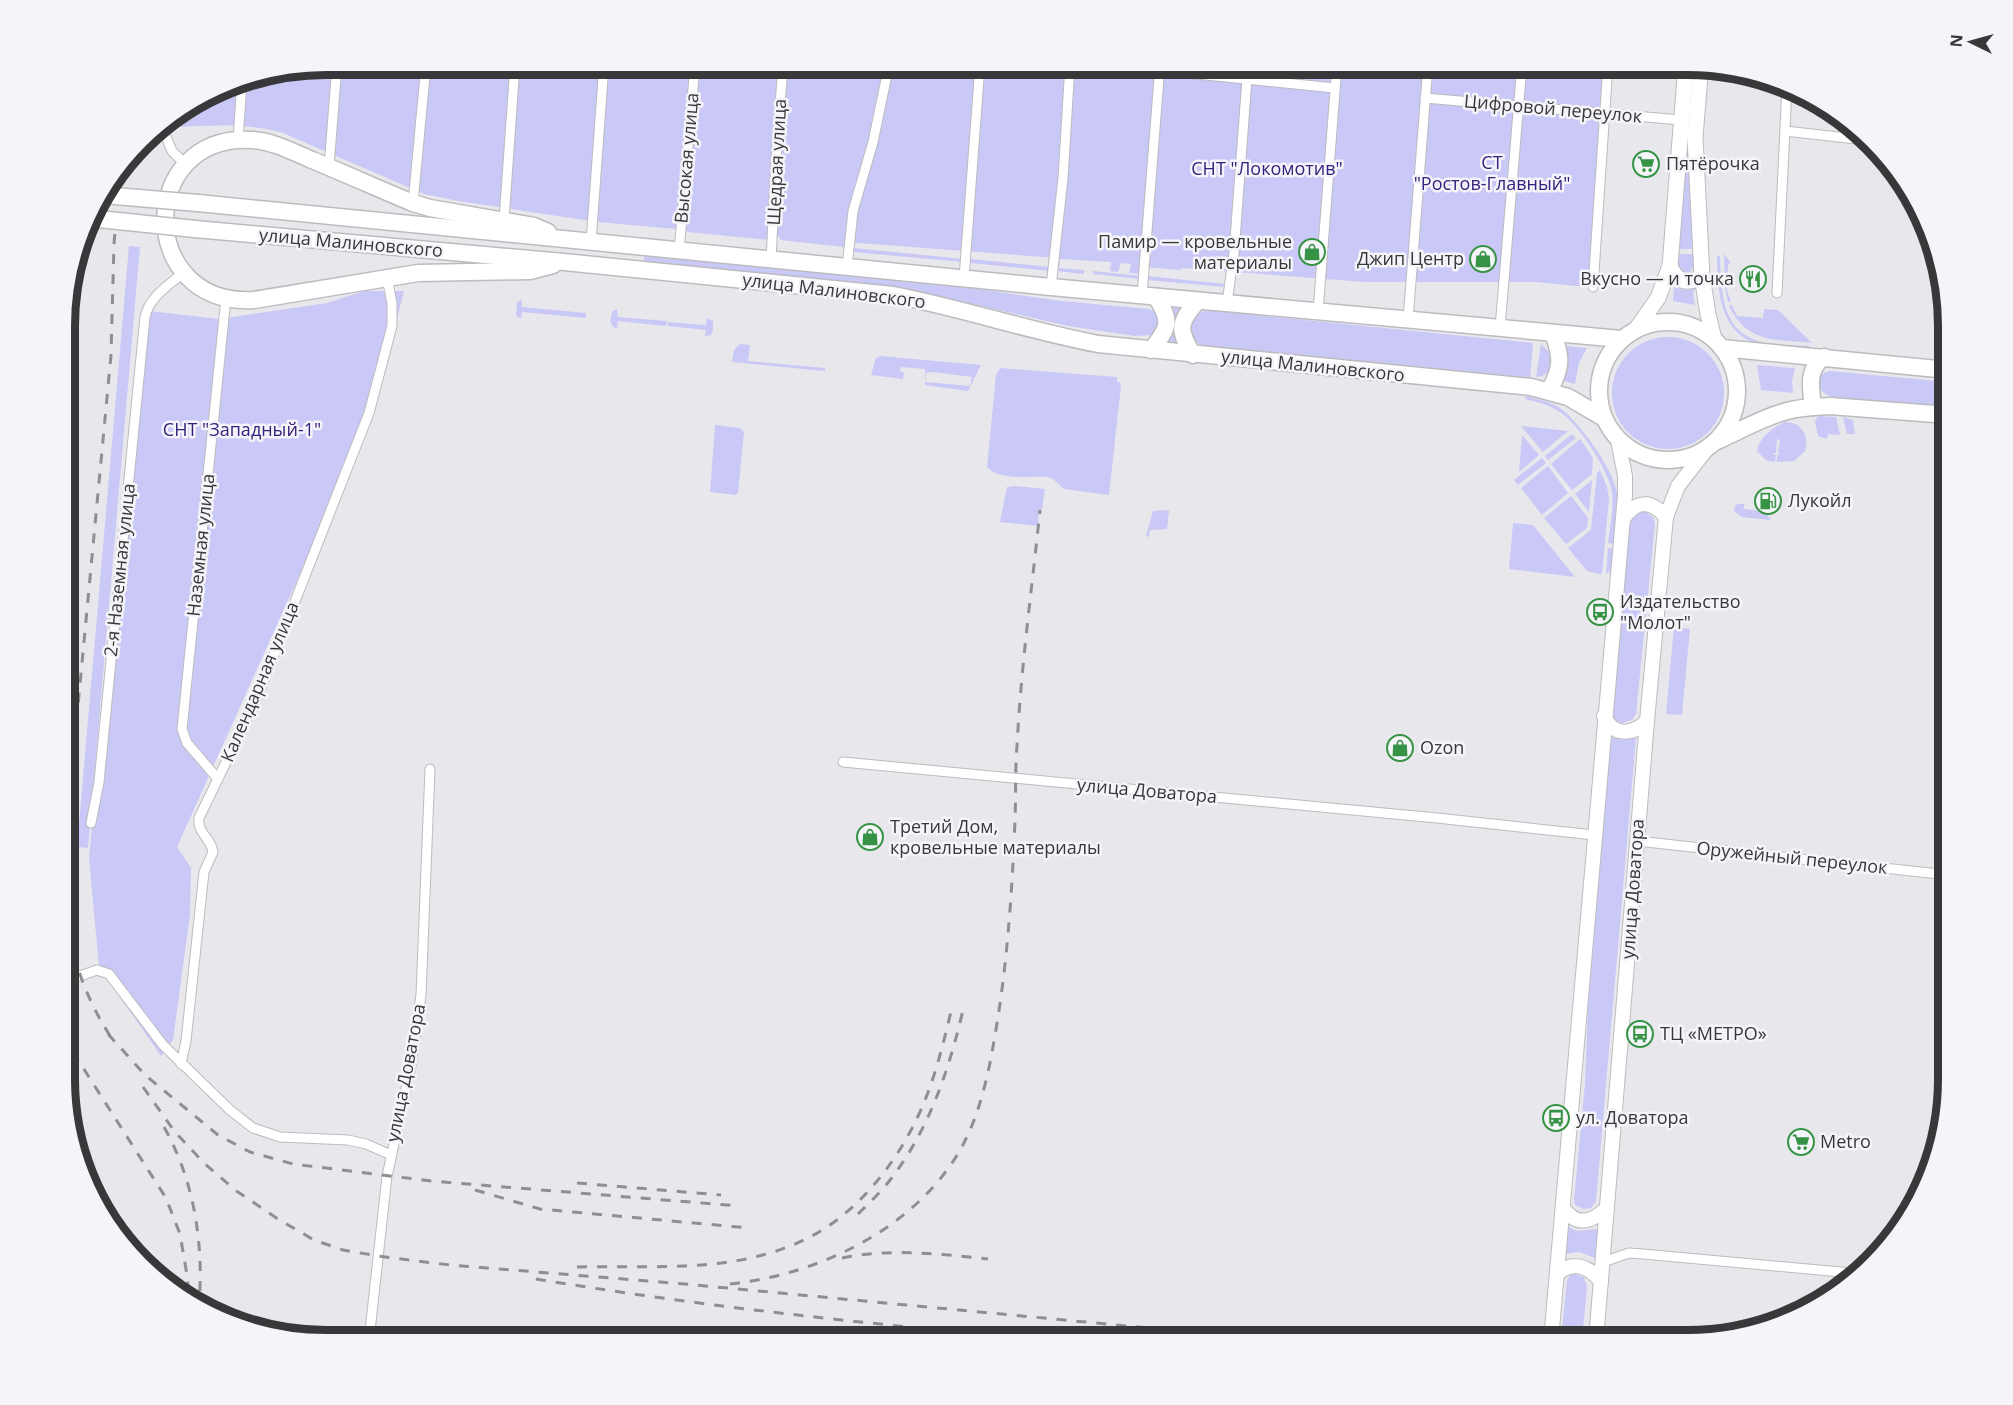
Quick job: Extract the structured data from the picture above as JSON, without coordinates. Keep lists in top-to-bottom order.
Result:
{
  "streets": {
    "highway": ["улица Малиновского"],
    "street": [
      "Цифровой переулок",
      "Высокая улица",
      "Щедрая улица",
      "Наземная улица",
      "2-я Наземная улица",
      "Календарная улица",
      "улица Доватора",
      "Оружейный переулок"
    ]
  },
  "crossings": [
    ["Высокая улица", "улица Малиновского"],
    ["Щедрая улица", "улица Малиновского"],
    ["улица Малиновского", "улица Доватора"],
    ["Наземная улица", "Календарная улица"],
    ["улица Доватора", "Оружейный переулок"]
  ],
  "parks": ["СТ \"Ростов-Главный\"", "СНТ \"Локомотив\"", "СНТ \"Западный-1\""],
  "places": {
    "supermarket": ["Пятёрочка", "Metro"],
    "shop": [
      "Памир — кровельные материалы",
      "Джип Центр",
      "Ozon",
      "Третий Дом, кровельные материалы"
    ],
    "restaurant": ["Вкусно — и точка"],
    "fuel station": ["Лукойл"],
    "bus stop": ["Издательство \"Молот\"", "ТЦ «МЕТРО»", "ул. Доватора"]
  },
  "north": "left"
}
